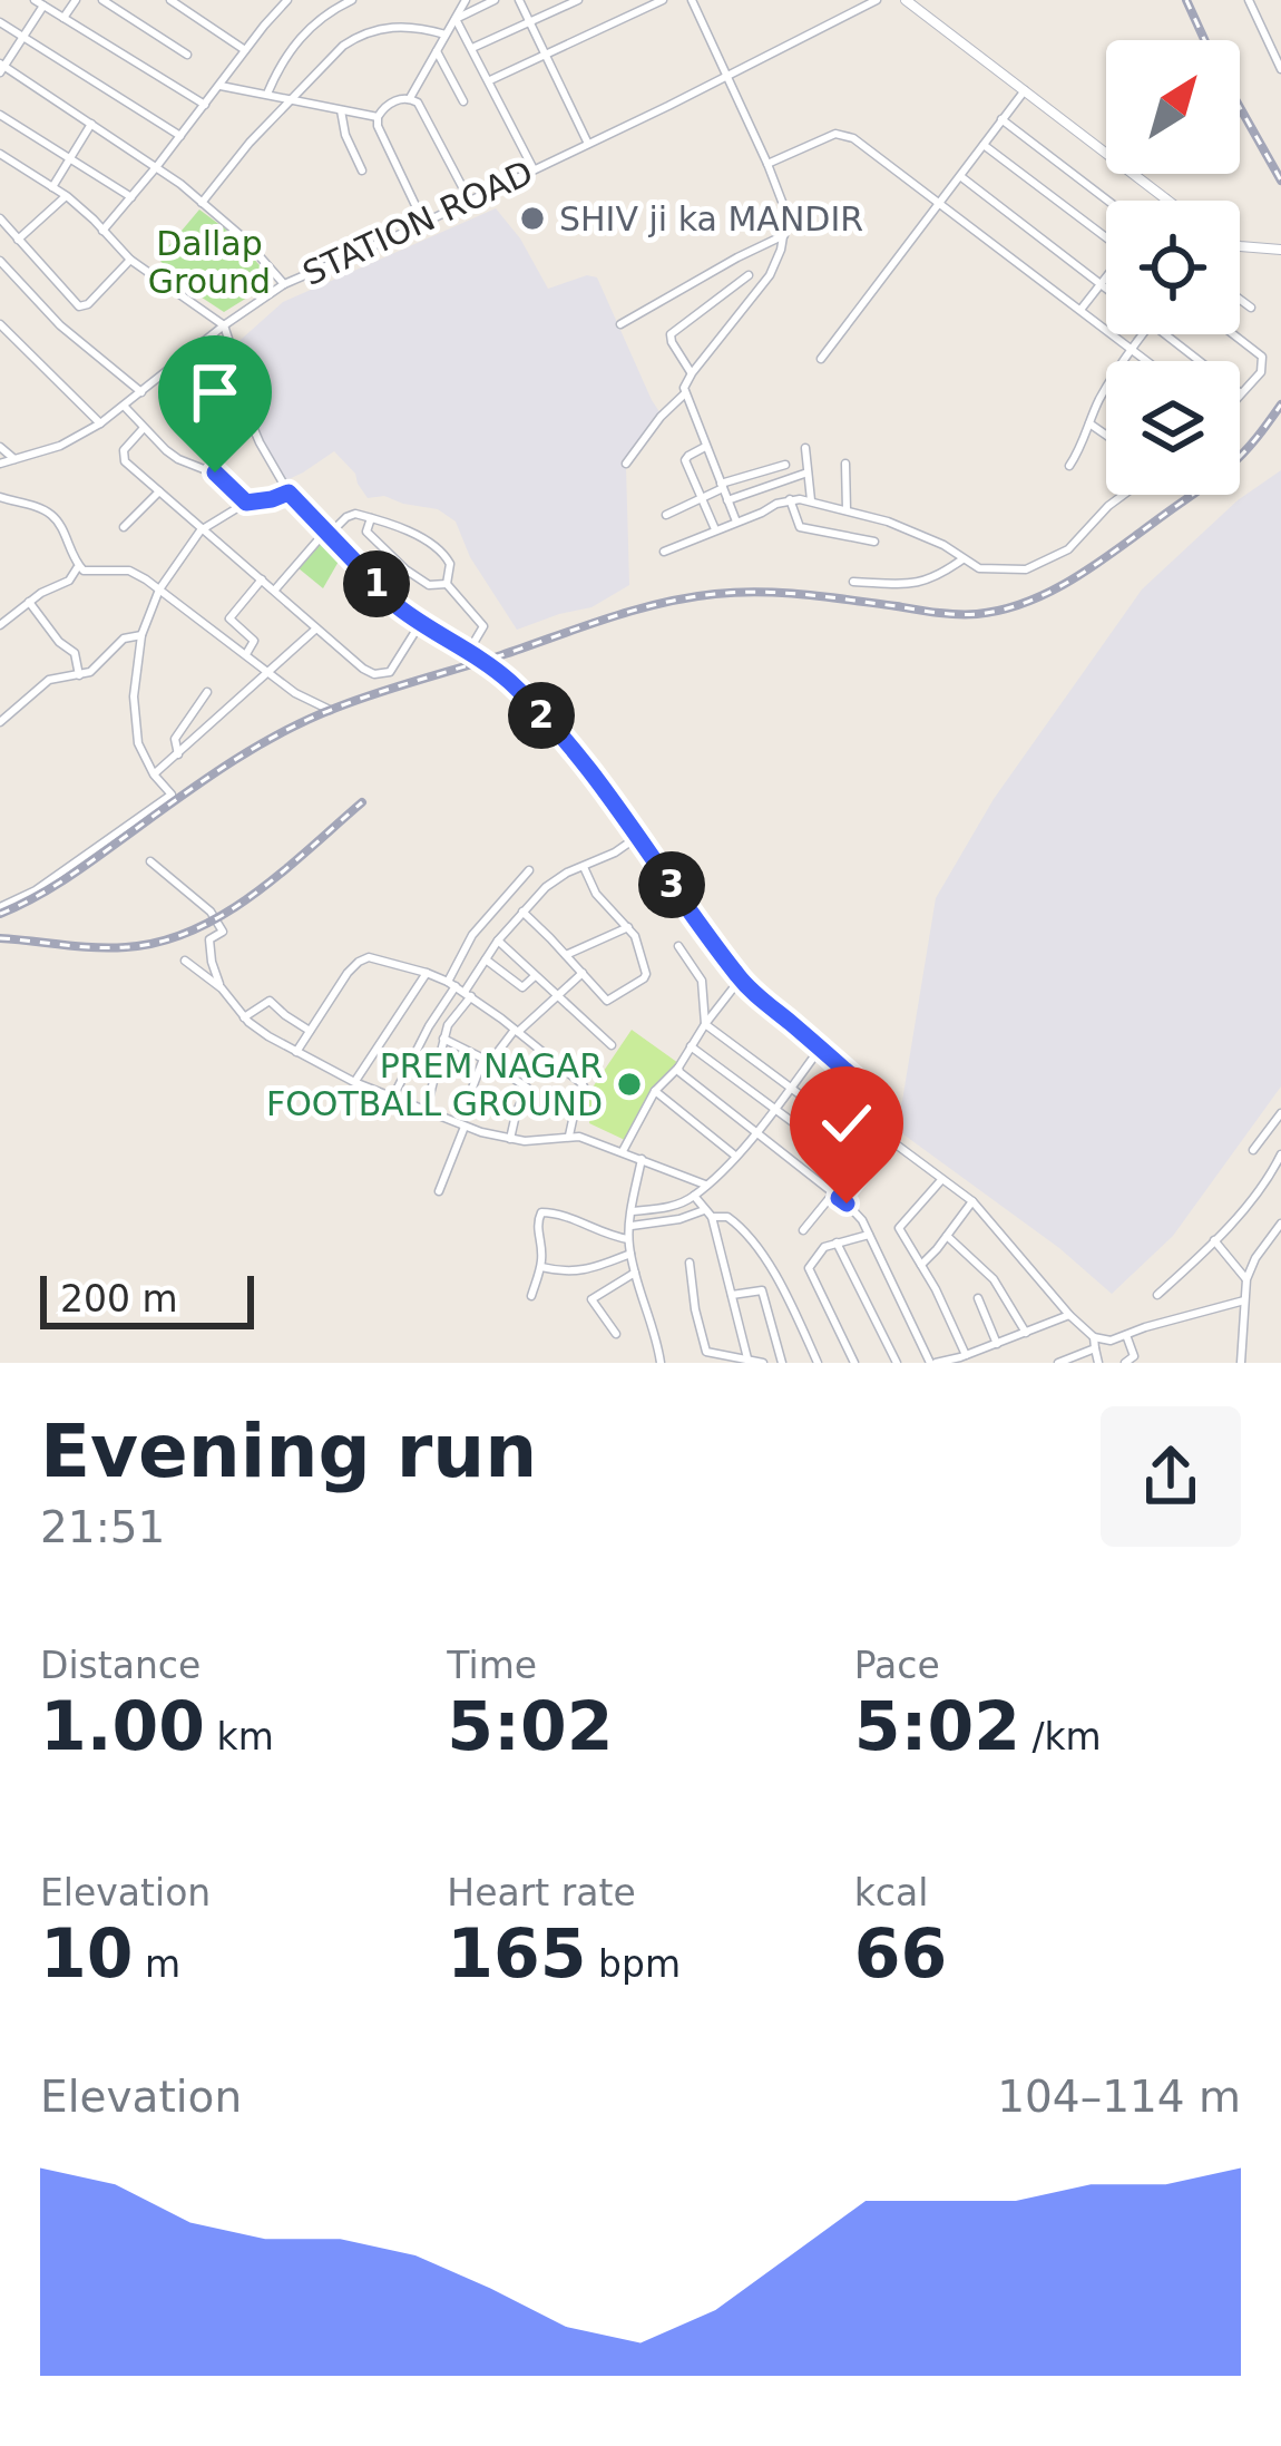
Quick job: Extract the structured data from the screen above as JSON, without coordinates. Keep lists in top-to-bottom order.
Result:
{
  "streets": {
    "street": ["STATION ROAD"]
  },
  "parks": ["Dallap Ground"],
  "places": ["SHIV ji ka MANDIR", "PREM NAGAR FOOTBALL GROUND"],
  "scale_bar": "200 m",
  "north": "top right",
  "page": {
    "pins": ["1", "2", "3"],
    "scale": "200 m",
    "heading": ["Evening run", "21:51"],
    "stats": [
      ["Distance", "1.00 km"],
      ["Time", "5:02"],
      ["Pace", "5:02 /km"],
      ["Elevation", "10 m"],
      ["Heart rate", "165 bpm"],
      ["kcal", "66"]
    ],
    "chart": ["Elevation", "104–114 m"]
  }
}
